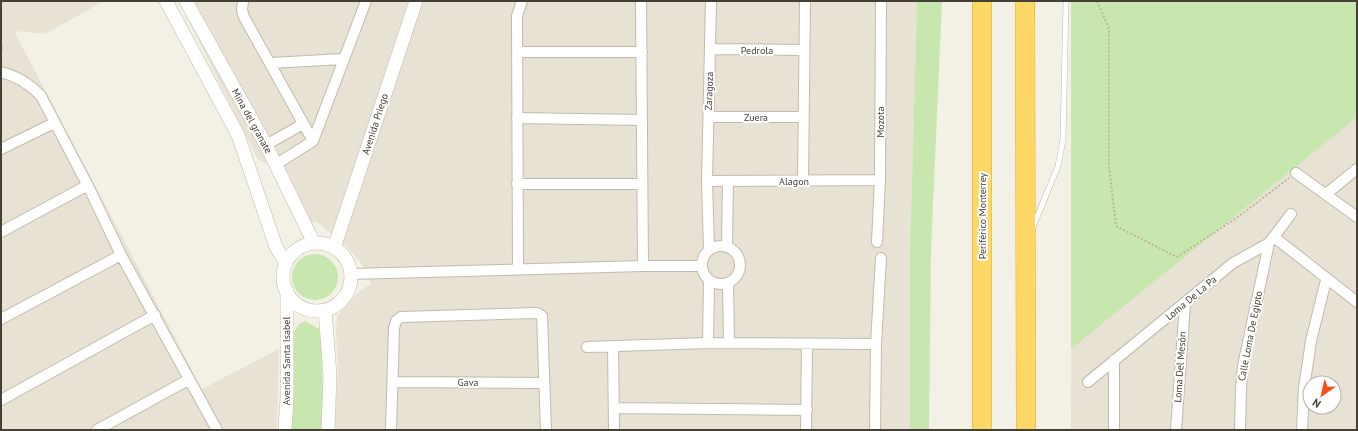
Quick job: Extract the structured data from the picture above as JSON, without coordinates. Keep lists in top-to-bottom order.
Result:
{
  "streets": {
    "highway": ["Periférico Monterrey"],
    "street": [
      "Pedrola",
      "Zaragoza",
      "Zuera",
      "Mina del granate",
      "Mozota",
      "Avenida Priego",
      "Alagon",
      "Loma De La Pa",
      "Calle Loma De Egipto",
      "Avenida Santa Isabel",
      "Loma Del Mesón",
      "Gava"
    ]
  },
  "crossings": [
    ["Pedrola", "Zaragoza"],
    ["Zaragoza", "Zuera"],
    ["Zaragoza", "Alagon"],
    ["Mina del granate", "Avenida Priego"],
    ["Mina del granate", "Avenida Santa Isabel"],
    ["Mozota", "Alagon"],
    ["Avenida Priego", "Avenida Santa Isabel"],
    ["Loma De La Pa", "Calle Loma De Egipto"],
    ["Loma De La Pa", "Loma Del Mesón"]
  ],
  "north": "bottom left"
}
